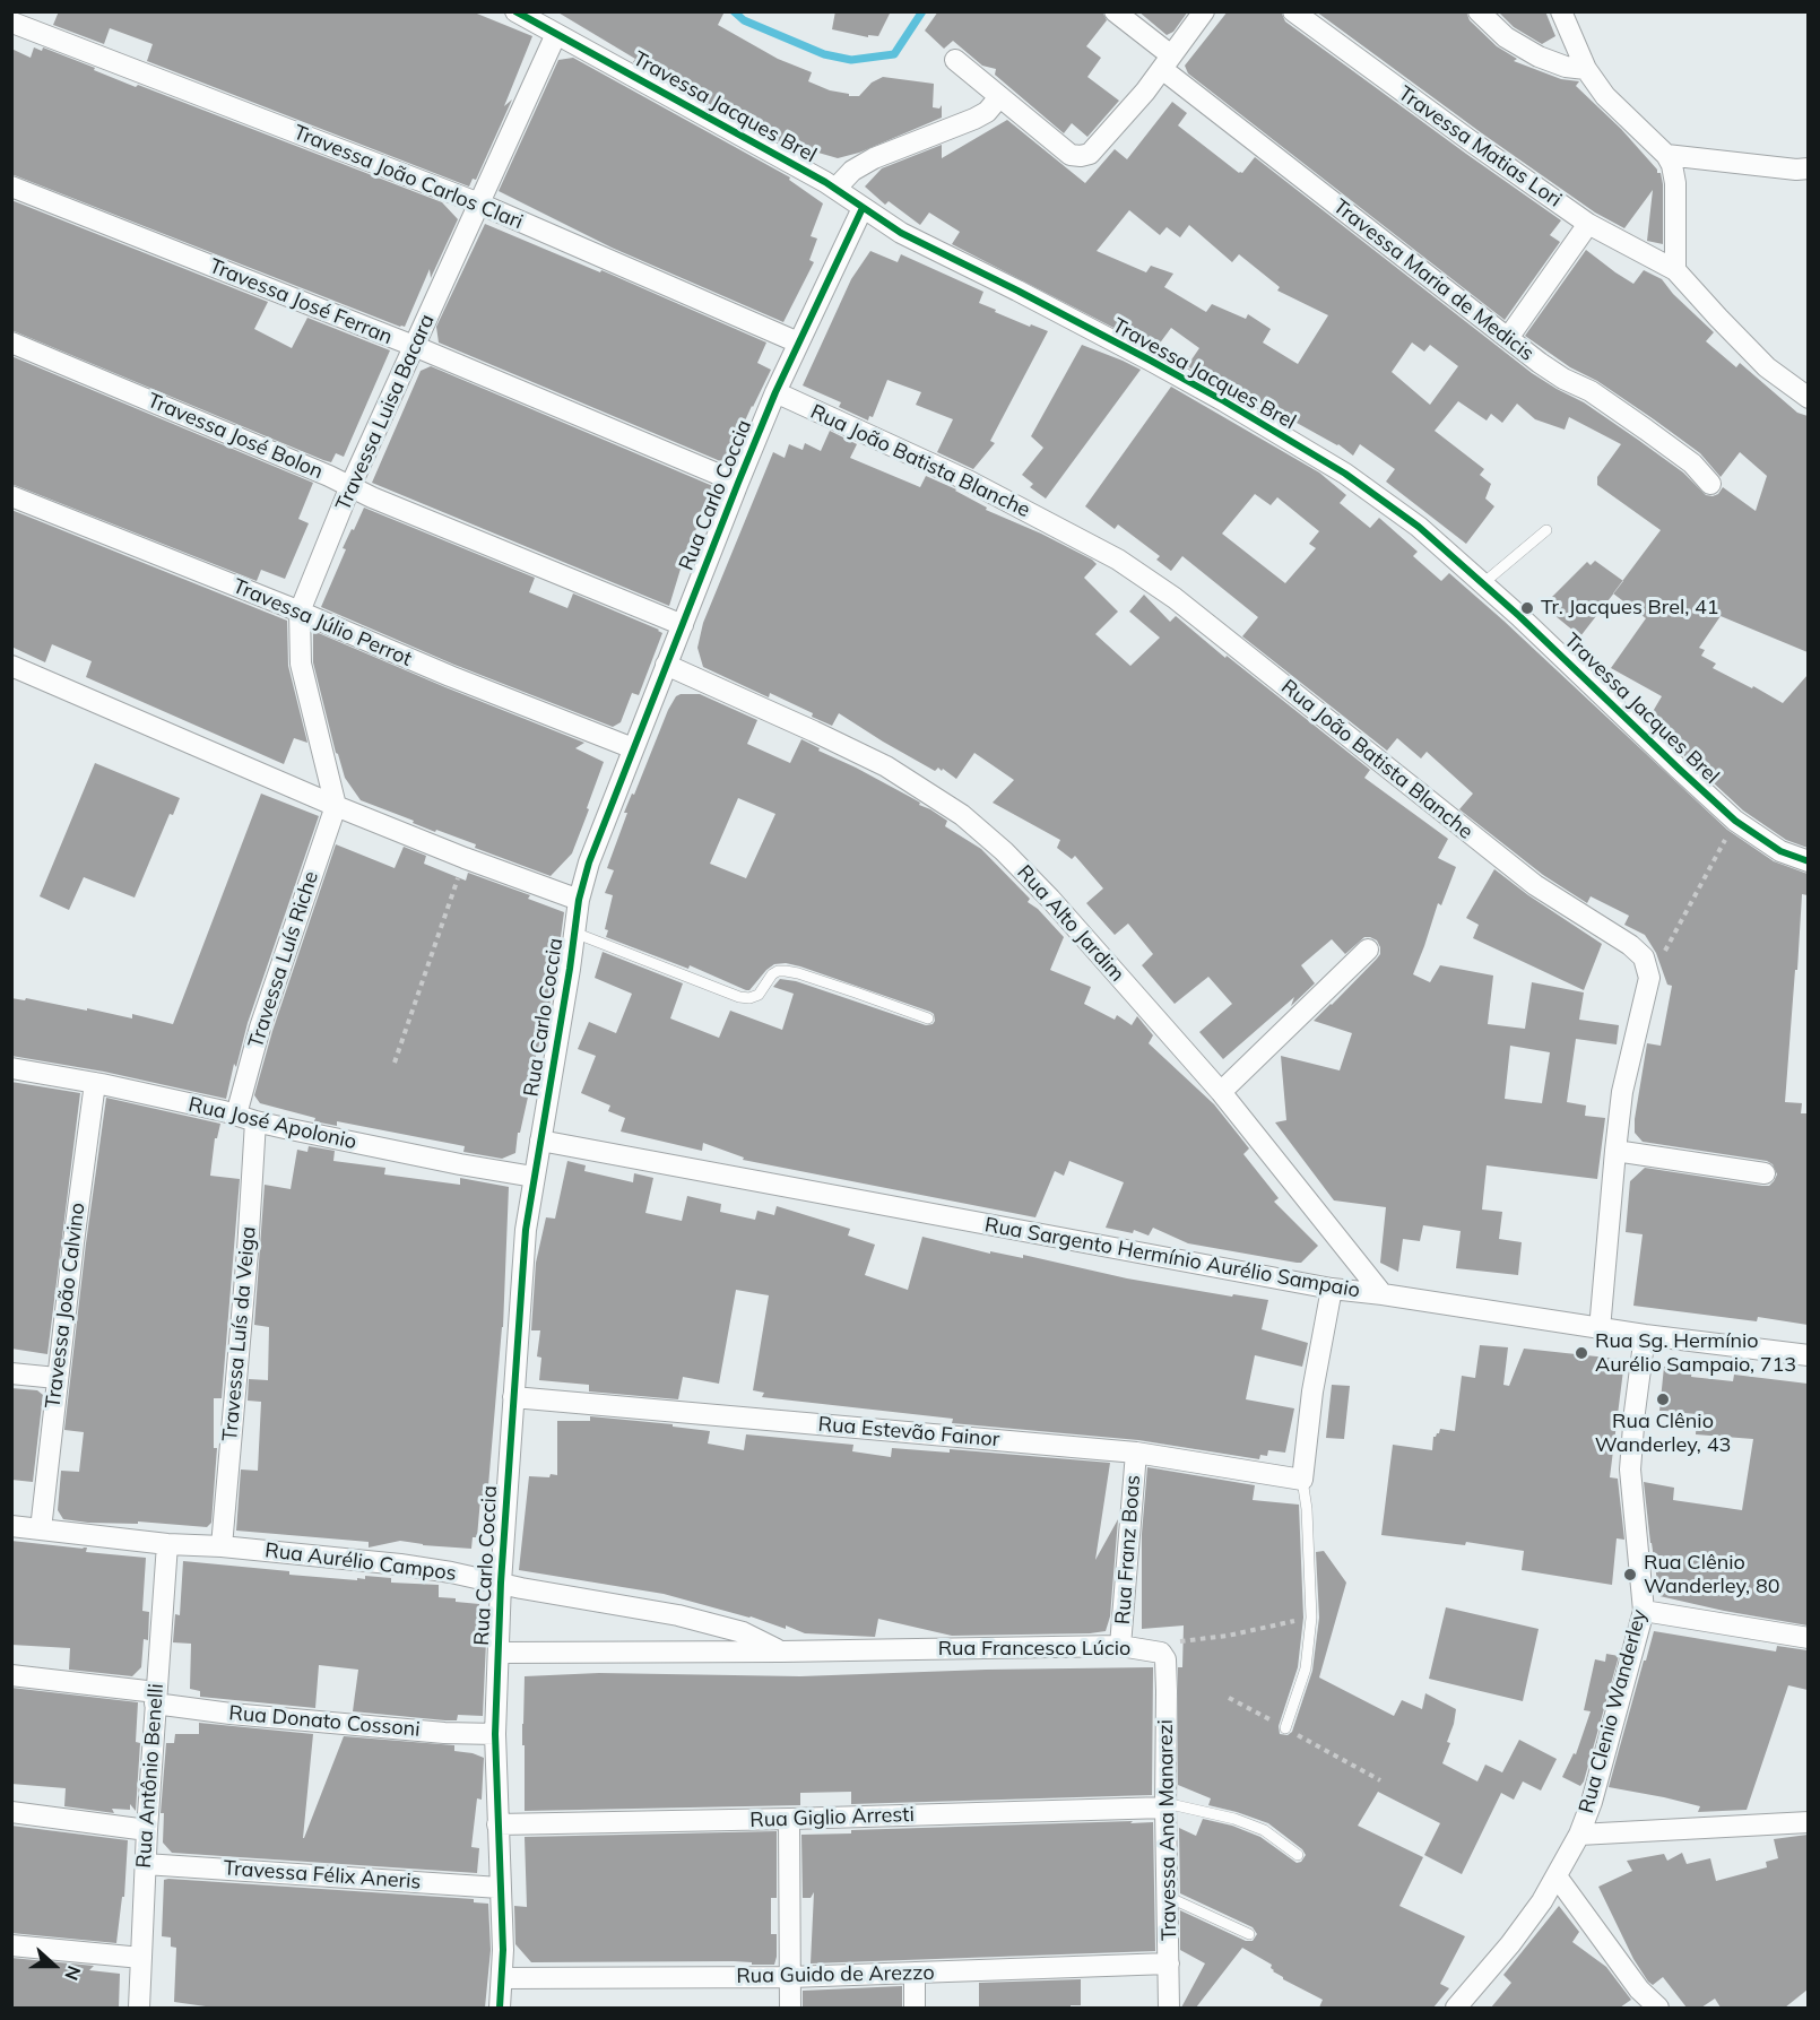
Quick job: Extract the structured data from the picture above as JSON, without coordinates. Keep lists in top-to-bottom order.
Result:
{
  "streets": {
    "street": [
      "Travessa Jacques Brel",
      "Travessa Matias Lori",
      "Travessa João Carlos Clari",
      "Travessa Maria de Medicis",
      "Travessa José Ferran",
      "Travessa Luisa Bacara",
      "Travessa José Bolon",
      "Rua João Batista Blanche",
      "Rua Carlo Coccia",
      "Travessa Júlio Perrot",
      "Rua Alto Jardim",
      "Travessa Luís Riche",
      "Rua José Apolonio",
      "Rua Sargento Hermínio Aurélio Sampaio",
      "Travessa João Calvino",
      "Travessa Luís da Veiga",
      "Rua Estevão Fainor",
      "Rua Franz Boas",
      "Rua Aurélio Campos",
      "Rua Francesco Lúcio",
      "Rua Clenio Wanderley",
      "Rua Donato Cossoni",
      "Rua Antônio Benelli",
      "Rua Giglio Arresti",
      "Travessa Ana Manarezi",
      "Travessa Félix Aneris",
      "Rua Guido de Arezzo"
    ]
  },
  "crossings": [
    ["Travessa Jacques Brel", "Travessa Luisa Bacara"],
    ["Travessa Jacques Brel", "Rua Carlo Coccia"],
    ["Travessa João Carlos Clari", "Travessa Luisa Bacara"],
    ["Travessa João Carlos Clari", "Rua Carlo Coccia"],
    ["Travessa José Ferran", "Travessa Luisa Bacara"],
    ["Travessa José Ferran", "Rua Carlo Coccia"],
    ["Travessa Luisa Bacara", "Travessa José Bolon"],
    ["Travessa Luisa Bacara", "Travessa Júlio Perrot"],
    ["Travessa Luisa Bacara", "Travessa Luís Riche"],
    ["Travessa José Bolon", "Rua Carlo Coccia"],
    ["Rua João Batista Blanche", "Rua Carlo Coccia"],
    ["Rua Carlo Coccia", "Travessa Júlio Perrot"],
    ["Rua Carlo Coccia", "Rua Alto Jardim"],
    ["Rua Carlo Coccia", "Rua José Apolonio"],
    ["Rua Carlo Coccia", "Rua Sargento Hermínio Aurélio Sampaio"],
    ["Rua Carlo Coccia", "Rua Estevão Fainor"],
    ["Rua Carlo Coccia", "Rua Aurélio Campos"],
    ["Rua Carlo Coccia", "Rua Francesco Lúcio"],
    ["Rua Carlo Coccia", "Rua Donato Cossoni"],
    ["Rua Carlo Coccia", "Rua Giglio Arresti"],
    ["Rua Carlo Coccia", "Travessa Félix Aneris"],
    ["Rua Carlo Coccia", "Rua Guido de Arezzo"],
    ["Rua Alto Jardim", "Rua Sargento Hermínio Aurélio Sampaio"],
    ["Travessa Luís Riche", "Rua José Apolonio"],
    ["Travessa Luís Riche", "Travessa Luís da Veiga"],
    ["Rua José Apolonio", "Travessa João Calvino"],
    ["Rua José Apolonio", "Travessa Luís da Veiga"],
    ["Rua Sargento Hermínio Aurélio Sampaio", "Rua Clenio Wanderley"],
    ["Travessa João Calvino", "Rua Aurélio Campos"],
    ["Travessa Luís da Veiga", "Rua Aurélio Campos"],
    ["Rua Estevão Fainor", "Rua Franz Boas"],
    ["Rua Franz Boas", "Rua Francesco Lúcio"],
    ["Rua Aurélio Campos", "Rua Francesco Lúcio"],
    ["Rua Aurélio Campos", "Rua Antônio Benelli"],
    ["Rua Francesco Lúcio", "Travessa Ana Manarezi"],
    ["Rua Donato Cossoni", "Rua Antônio Benelli"],
    ["Rua Antônio Benelli", "Travessa Félix Aneris"],
    ["Rua Giglio Arresti", "Travessa Ana Manarezi"],
    ["Travessa Ana Manarezi", "Rua Guido de Arezzo"]
  ],
  "places": [
    "Tr. Jacques Brel, 41",
    "Rua Sg. Hermínio Aurélio Sampaio, 713",
    "Rua Clênio Wanderley, 43",
    "Rua Clênio Wanderley, 80"
  ],
  "north": "right"
}
